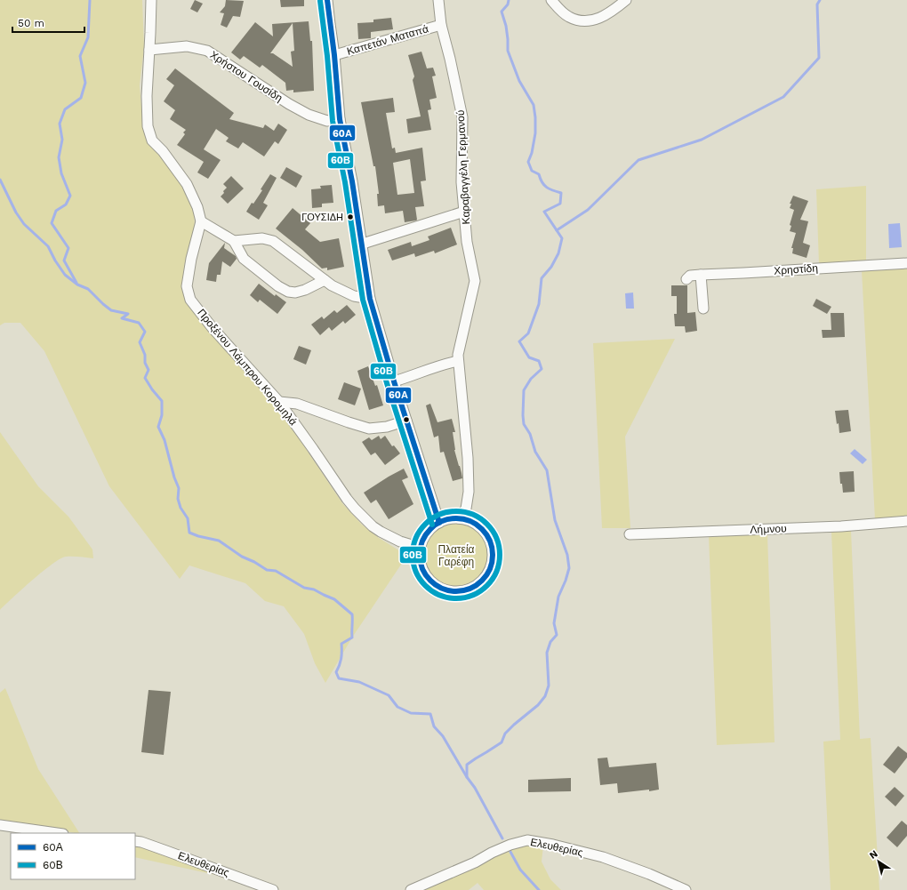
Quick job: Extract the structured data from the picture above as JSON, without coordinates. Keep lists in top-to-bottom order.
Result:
{
  "streets": {
    "street": [
      "Καπετάν Ματαπά",
      "Χρήστου Γουσίδη",
      "Καραβαγγέλη Γερμανού",
      "Χρηστίδη",
      "Προξένου Λάμπρου Κορομηλά",
      "Λήμνου",
      "Ελευθερίας"
    ]
  },
  "crossings": [
    ["Καπετάν Ματαπά", "Καραβαγγέλη Γερμανού"],
    ["Καραβαγγέλη Γερμανού", "Προξένου Λάμπρου Κορομηλά"]
  ],
  "parks": ["Πλατεία Γαρέφη"],
  "places": ["ΓΟΥΣΙΔΗ"],
  "lines": ["transit line 60Α", "transit line 60Β"],
  "legend": ["60Α", "60Β"],
  "scale_bar": "50 m",
  "north": "top left"
}
